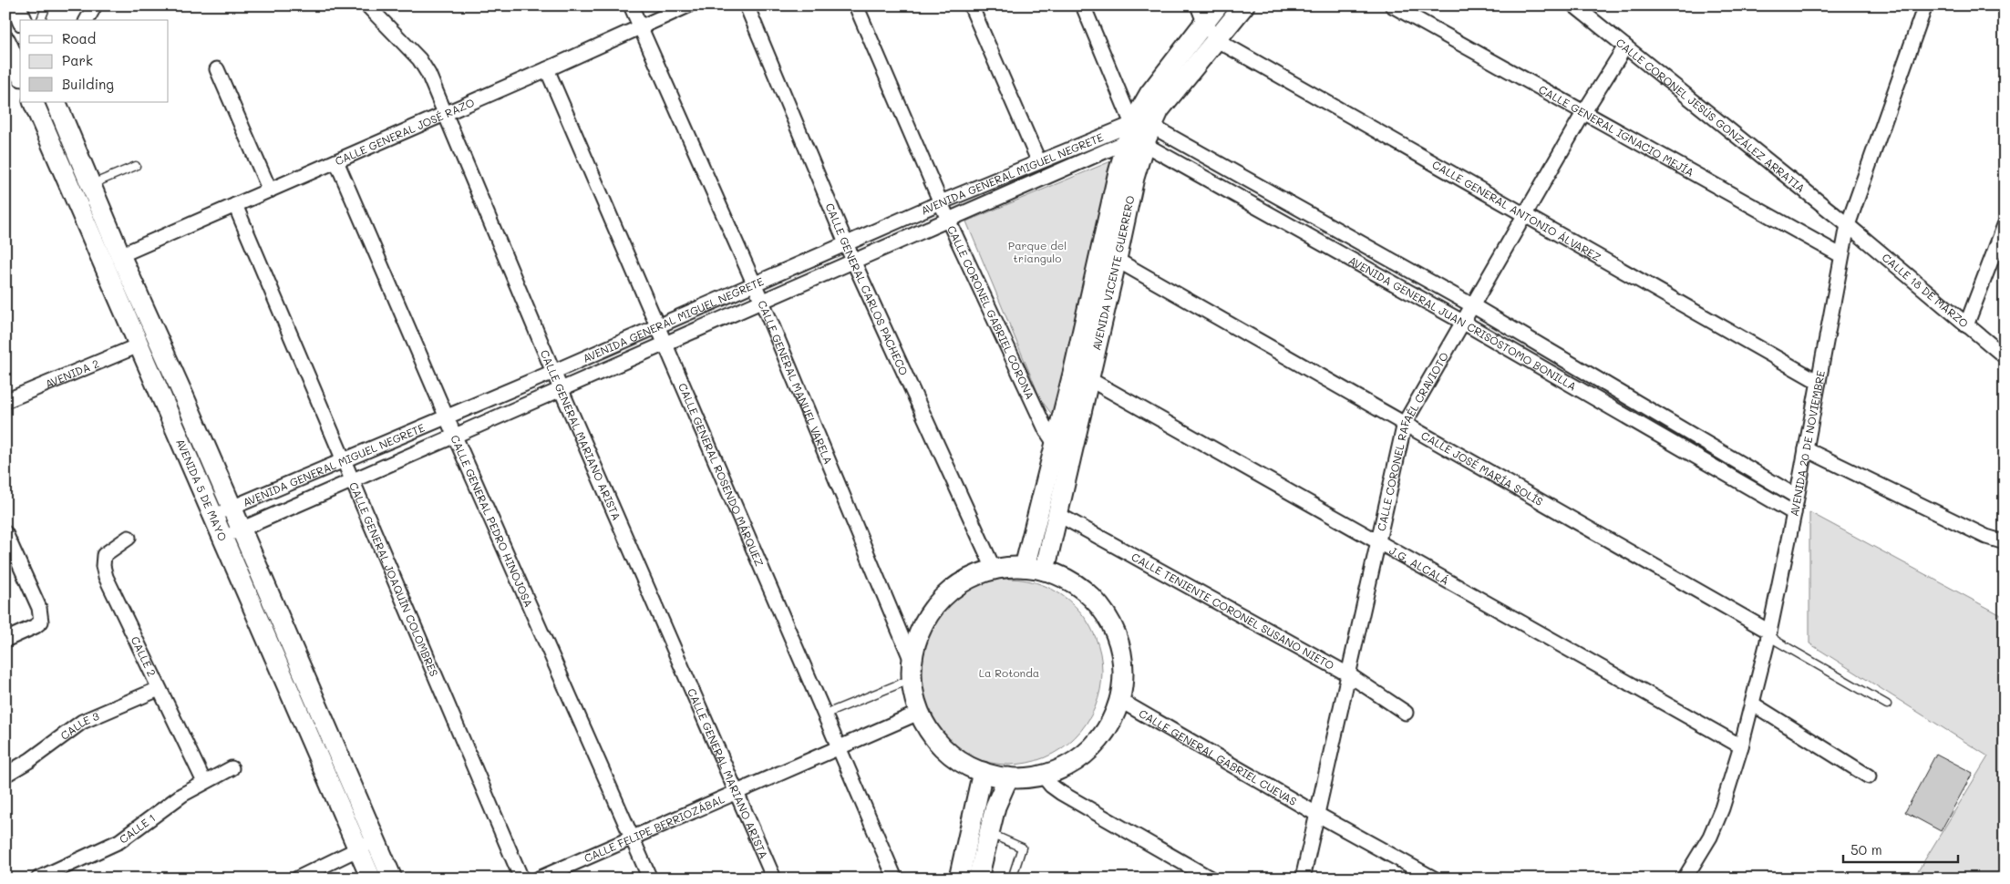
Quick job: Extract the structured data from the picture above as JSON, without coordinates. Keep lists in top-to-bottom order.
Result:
{
  "streets": {
    "main road": ["AVENIDA VICENTE GUERRERO", "AVENIDA 5 DE MAYO"],
    "street": [
      "CALLE CORONEL JESÚS GONZÁLEZ ARRATIA",
      "CALLE GENERAL IGNACIO MEJÍA",
      "CALLE GENERAL JOSÉ RAZO",
      "AVENIDA GENERAL MIGUEL NEGRETE",
      "CALLE GENERAL ANTONIO ÁLVAREZ",
      "CALLE GENERAL CARLOS PACHECO",
      "CALLE 18 DE MARZO",
      "CALLE CORONEL GABRIEL CORONA",
      "AVENIDA GENERAL JUAN CRISÓSTOMO BONILLA",
      "AVENIDA 2",
      "CALLE GENERAL MANUEL VARELA",
      "CALLE GENERAL MARIANO ARISTA",
      "CALLE CORONEL RAFAÉL CRAVIOTO",
      "AVENIDA 20 DE NOVIEMBRE",
      "CALLE JOSÉ MARÍA SOLÍS",
      "CALLE GENERAL ROSENDO MÁRQUEZ",
      "CALLE GENERAL PEDRO HINOJOSA",
      "J.G. ALCALÁ",
      "CALLE GENERAL JOAQUÍN COLOMBRES",
      "CALLE TENIENTE CORONEL SUSANO NIETO",
      "CALLE 2",
      "CALLE 3",
      "CALLE GENERAL GABRIEL CUEVAS",
      "CALLE 1",
      "CALLE FELIPE BERRIOZÁBAL"
    ]
  },
  "crossings": [
    ["CALLE CORONEL JESÚS GONZÁLEZ ARRATIA", "CALLE 18 DE MARZO"],
    ["CALLE CORONEL JESÚS GONZÁLEZ ARRATIA", "CALLE CORONEL RAFAÉL CRAVIOTO"],
    ["CALLE CORONEL JESÚS GONZÁLEZ ARRATIA", "AVENIDA 20 DE NOVIEMBRE"],
    ["CALLE GENERAL IGNACIO MEJÍA", "CALLE CORONEL RAFAÉL CRAVIOTO"],
    ["CALLE GENERAL IGNACIO MEJÍA", "AVENIDA 20 DE NOVIEMBRE"],
    ["CALLE GENERAL JOSÉ RAZO", "CALLE GENERAL MANUEL VARELA"],
    ["CALLE GENERAL JOSÉ RAZO", "CALLE GENERAL MARIANO ARISTA"],
    ["CALLE GENERAL JOSÉ RAZO", "CALLE GENERAL ROSENDO MÁRQUEZ"],
    ["CALLE GENERAL JOSÉ RAZO", "AVENIDA 5 DE MAYO"],
    ["CALLE GENERAL JOSÉ RAZO", "CALLE GENERAL PEDRO HINOJOSA"],
    ["CALLE GENERAL JOSÉ RAZO", "CALLE GENERAL JOAQUÍN COLOMBRES"],
    ["AVENIDA GENERAL MIGUEL NEGRETE", "AVENIDA VICENTE GUERRERO"],
    ["AVENIDA GENERAL MIGUEL NEGRETE", "CALLE GENERAL CARLOS PACHECO"],
    ["AVENIDA GENERAL MIGUEL NEGRETE", "CALLE CORONEL GABRIEL CORONA"],
    ["AVENIDA GENERAL MIGUEL NEGRETE", "AVENIDA GENERAL JUAN CRISÓSTOMO BONILLA"],
    ["AVENIDA GENERAL MIGUEL NEGRETE", "CALLE GENERAL MANUEL VARELA"],
    ["AVENIDA GENERAL MIGUEL NEGRETE", "CALLE GENERAL MARIANO ARISTA"],
    ["AVENIDA GENERAL MIGUEL NEGRETE", "CALLE GENERAL ROSENDO MÁRQUEZ"],
    ["AVENIDA GENERAL MIGUEL NEGRETE", "AVENIDA 5 DE MAYO"],
    ["AVENIDA GENERAL MIGUEL NEGRETE", "CALLE GENERAL PEDRO HINOJOSA"],
    ["AVENIDA GENERAL MIGUEL NEGRETE", "CALLE GENERAL JOAQUÍN COLOMBRES"],
    ["CALLE GENERAL ANTONIO ÁLVAREZ", "AVENIDA VICENTE GUERRERO"],
    ["CALLE GENERAL ANTONIO ÁLVAREZ", "CALLE CORONEL RAFAÉL CRAVIOTO"],
    ["CALLE GENERAL ANTONIO ÁLVAREZ", "AVENIDA 20 DE NOVIEMBRE"],
    ["AVENIDA VICENTE GUERRERO", "CALLE CORONEL GABRIEL CORONA"],
    ["AVENIDA VICENTE GUERRERO", "AVENIDA GENERAL JUAN CRISÓSTOMO BONILLA"],
    ["AVENIDA VICENTE GUERRERO", "CALLE JOSÉ MARÍA SOLÍS"],
    ["AVENIDA VICENTE GUERRERO", "J.G. ALCALÁ"],
    ["AVENIDA VICENTE GUERRERO", "CALLE TENIENTE CORONEL SUSANO NIETO"],
    ["CALLE 18 DE MARZO", "AVENIDA 20 DE NOVIEMBRE"],
    ["AVENIDA GENERAL JUAN CRISÓSTOMO BONILLA", "CALLE CORONEL RAFAÉL CRAVIOTO"],
    ["AVENIDA GENERAL JUAN CRISÓSTOMO BONILLA", "AVENIDA 20 DE NOVIEMBRE"],
    ["AVENIDA 2", "AVENIDA 5 DE MAYO"],
    ["CALLE GENERAL MARIANO ARISTA", "CALLE FELIPE BERRIOZÁBAL"],
    ["CALLE CORONEL RAFAÉL CRAVIOTO", "CALLE JOSÉ MARÍA SOLÍS"],
    ["CALLE CORONEL RAFAÉL CRAVIOTO", "J.G. ALCALÁ"],
    ["CALLE CORONEL RAFAÉL CRAVIOTO", "CALLE TENIENTE CORONEL SUSANO NIETO"],
    ["CALLE CORONEL RAFAÉL CRAVIOTO", "CALLE GENERAL GABRIEL CUEVAS"],
    ["AVENIDA 20 DE NOVIEMBRE", "CALLE JOSÉ MARÍA SOLÍS"],
    ["AVENIDA 20 DE NOVIEMBRE", "J.G. ALCALÁ"],
    ["CALLE GENERAL ROSENDO MÁRQUEZ", "CALLE FELIPE BERRIOZÁBAL"],
    ["CALLE GENERAL PEDRO HINOJOSA", "CALLE FELIPE BERRIOZÁBAL"],
    ["CALLE 2", "CALLE 3"],
    ["CALLE 2", "CALLE 1"]
  ],
  "parks": ["Parque del triangulo", "La Rotonda"],
  "legend": ["Road", "Park", "Building"],
  "scale_bar": "50 m"
}
